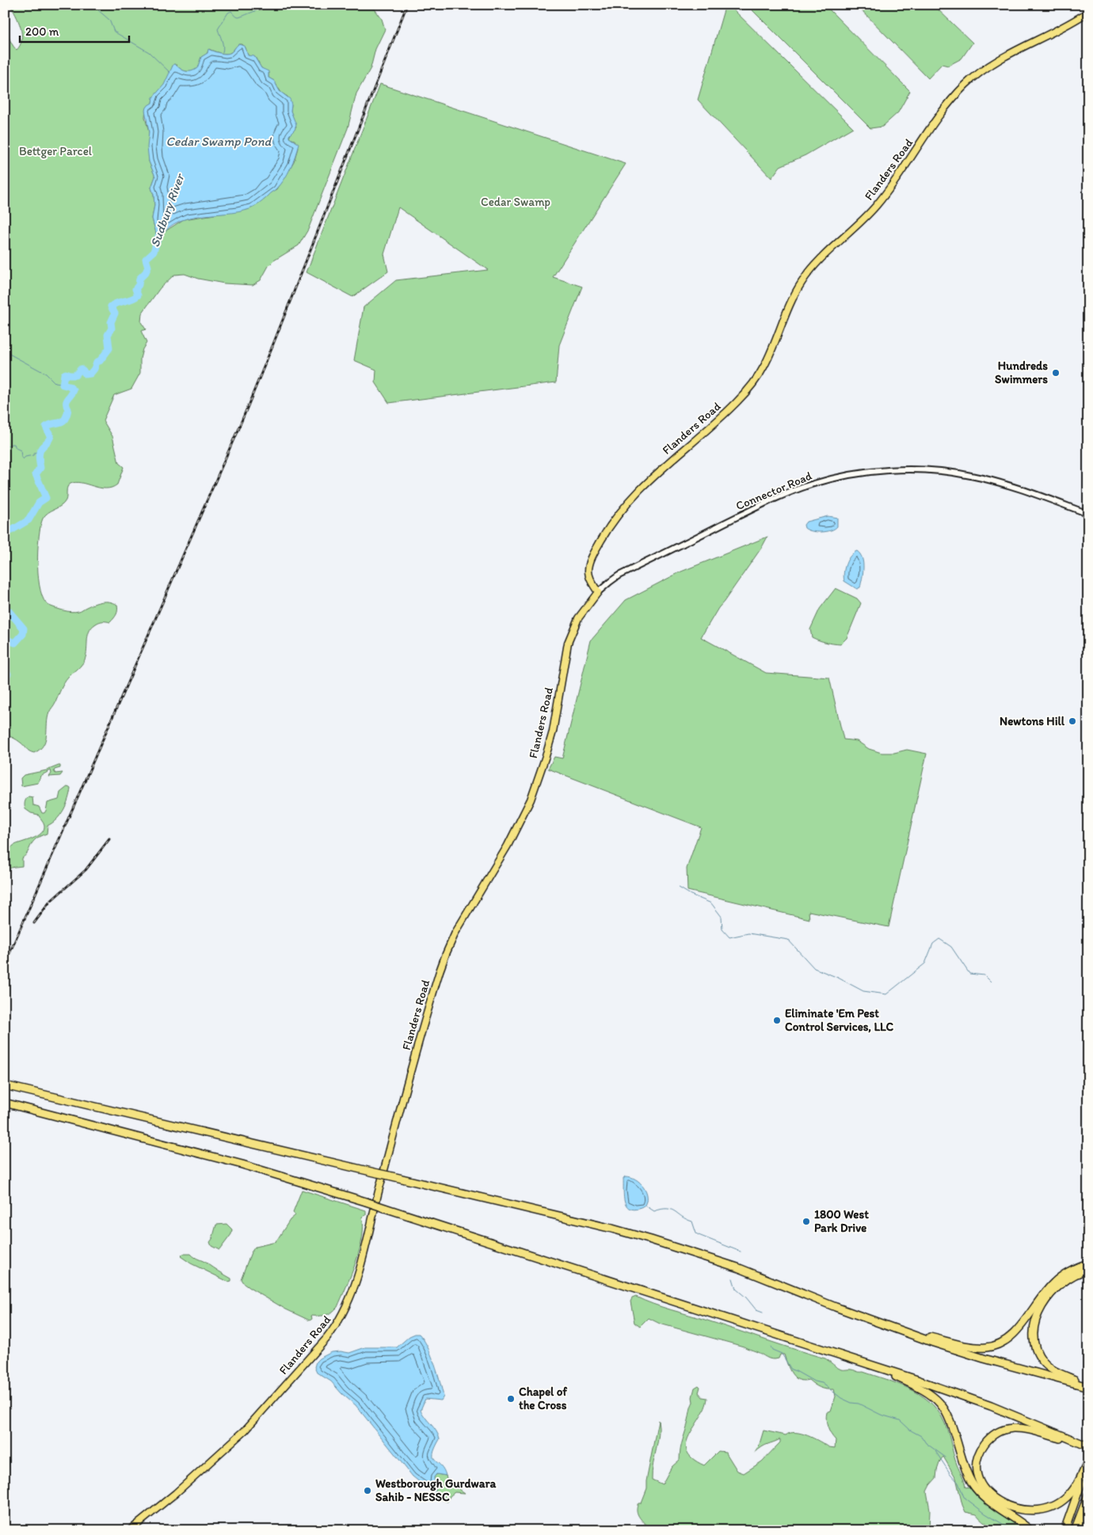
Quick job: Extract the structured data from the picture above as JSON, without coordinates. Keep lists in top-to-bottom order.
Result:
{
  "streets": {
    "main road": ["Flanders Road"],
    "street": ["Connector Road"]
  },
  "crossings": [
    ["Flanders Road", "Connector Road"]
  ],
  "water": ["Cedar Swamp Pond", "Sudbury River"],
  "parks": ["Bettger Parcel", "Cedar Swamp"],
  "places": [
    "Hundreds Swimmers",
    "Newtons Hill",
    "Eliminate 'Em Pest Control Services, LLC",
    "1800 West Park Drive",
    "Chapel of the Cross",
    "Westborough Gurdwara Sahib - NESSC"
  ],
  "scale_bar": "200 m"
}
